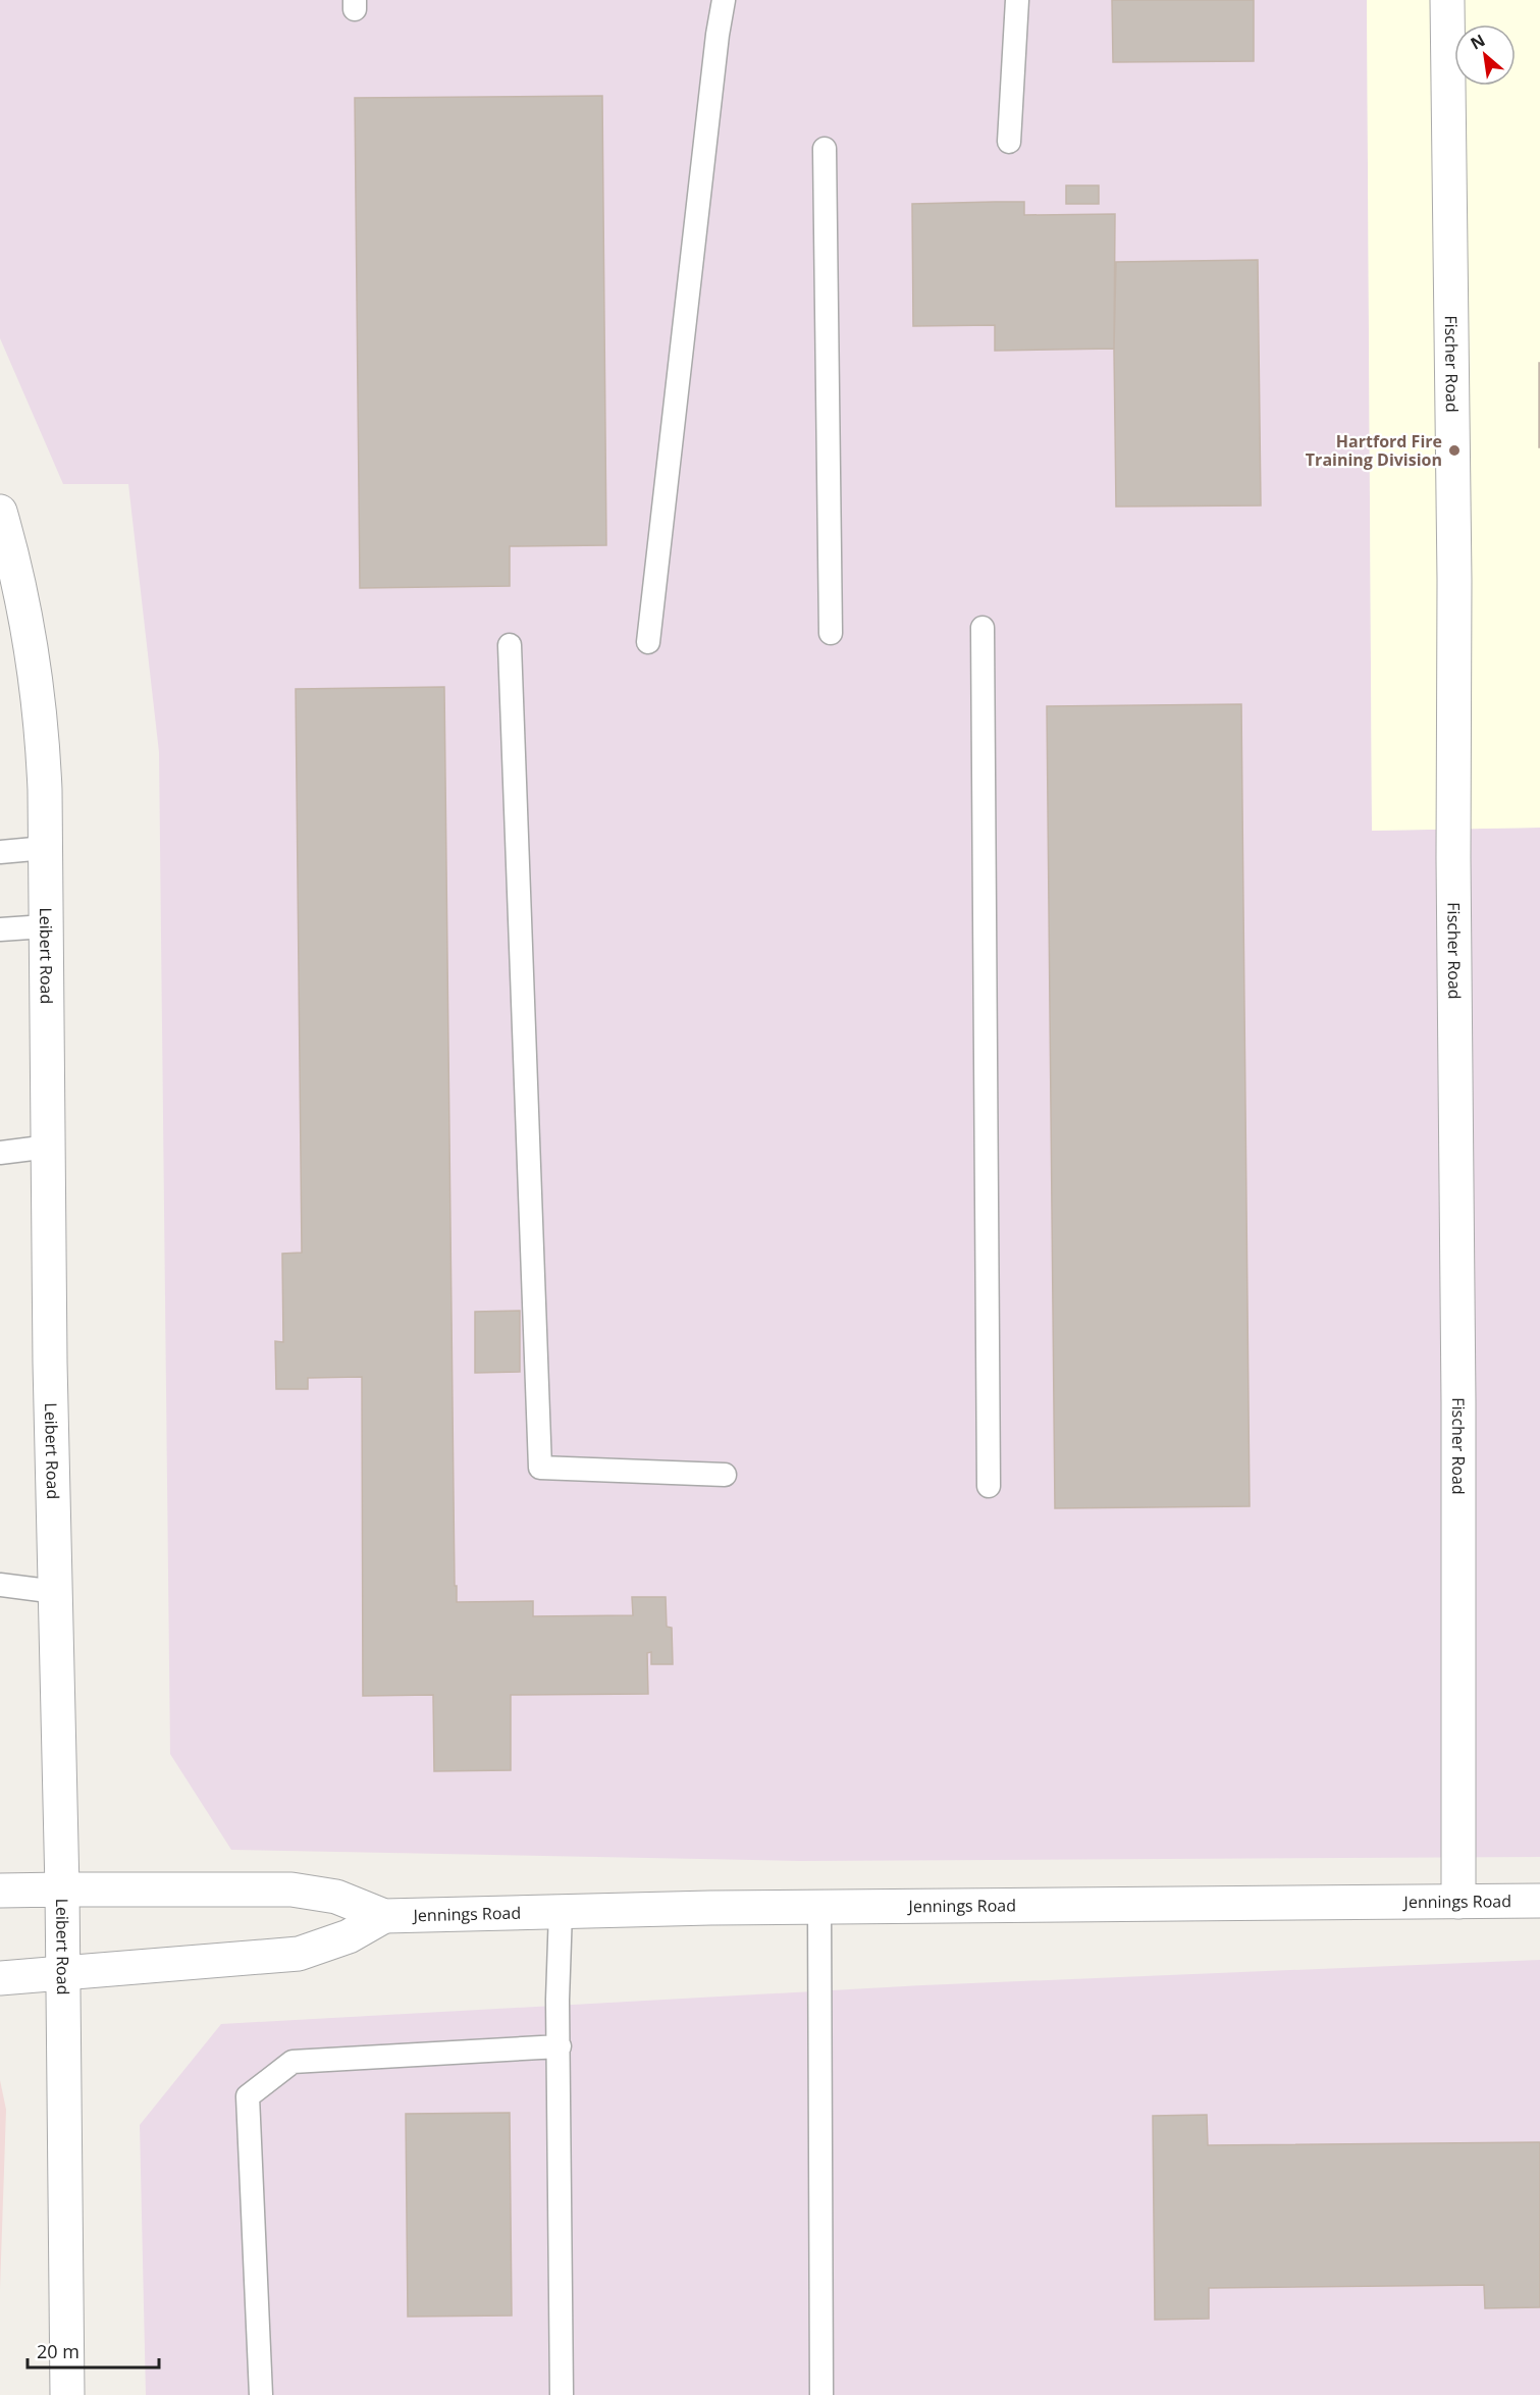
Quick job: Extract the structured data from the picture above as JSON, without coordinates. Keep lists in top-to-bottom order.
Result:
{
  "streets": {
    "street": ["Fischer Road", "Leibert Road", "Jennings Road"]
  },
  "crossings": [
    ["Fischer Road", "Jennings Road"],
    ["Leibert Road", "Jennings Road"]
  ],
  "places": ["Hartford Fire Training Division"],
  "scale_bar": "20 m",
  "north": "top left"
}
